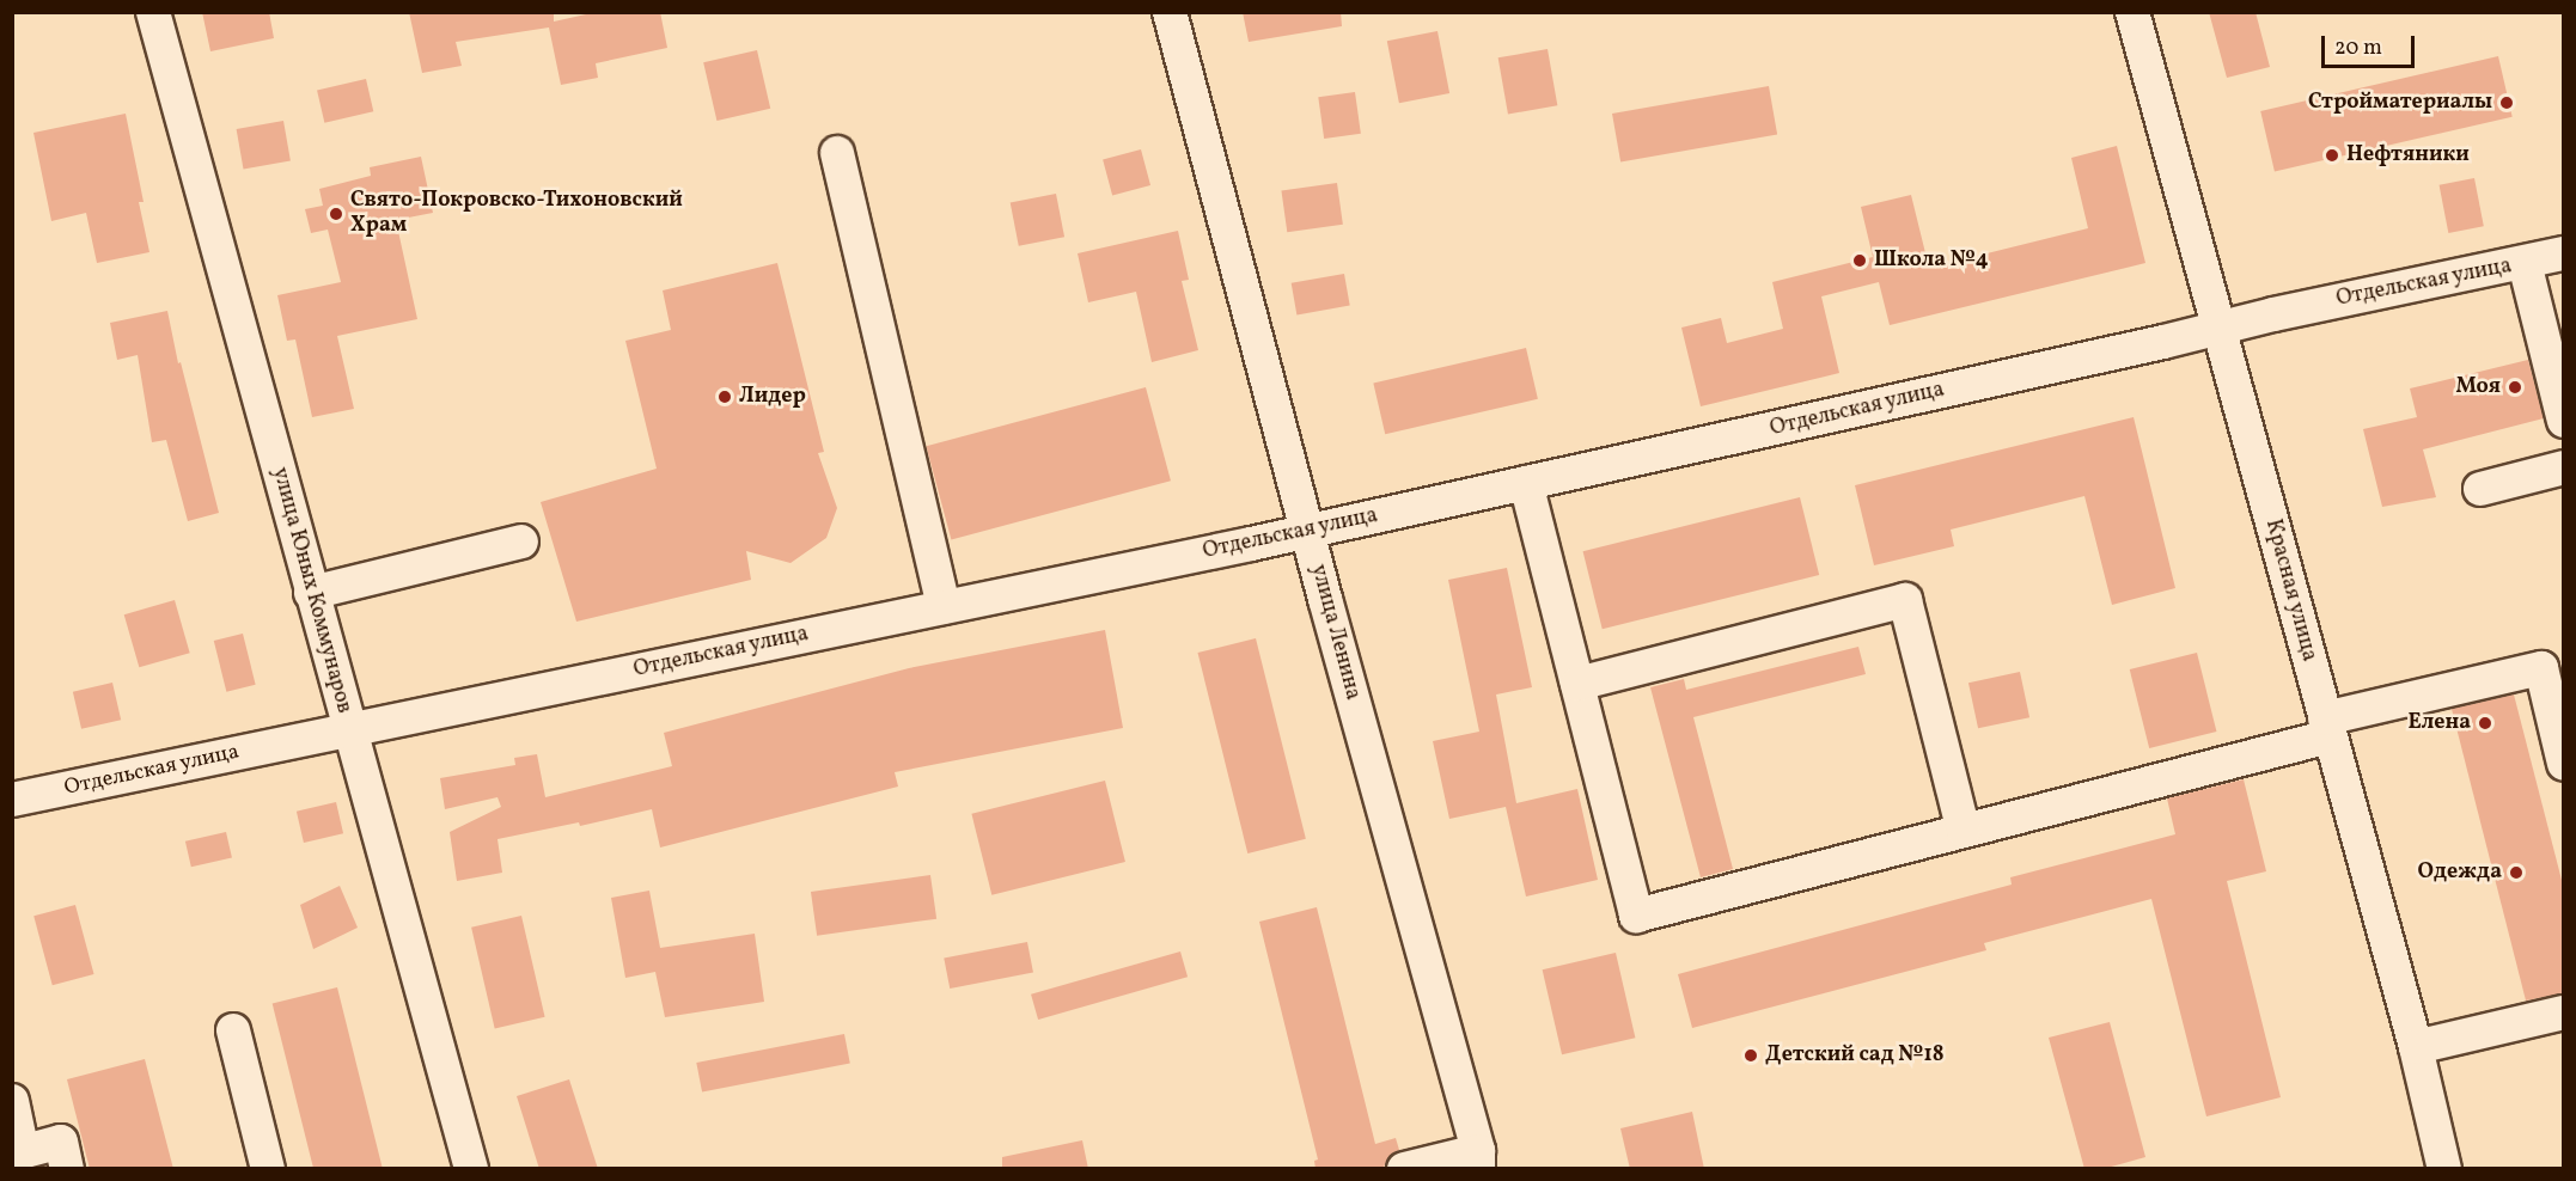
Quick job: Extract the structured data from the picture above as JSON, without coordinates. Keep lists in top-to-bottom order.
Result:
{
  "streets": {
    "street": [
      "Отдельская улица",
      "улица Юных Коммунаров",
      "Красная улица",
      "улица Ленина"
    ]
  },
  "crossings": [
    ["Отдельская улица", "улица Юных Коммунаров"],
    ["Отдельская улица", "Красная улица"],
    ["Отдельская улица", "улица Ленина"]
  ],
  "places": [
    "Стройматериалы",
    "Нефтяники",
    "Свято-Покровско-Тихоновский Храм",
    "Школа №4",
    "Моя",
    "Лидер",
    "Елена",
    "Одежда",
    "Детский сад №18"
  ],
  "scale_bar": "20 m"
}
